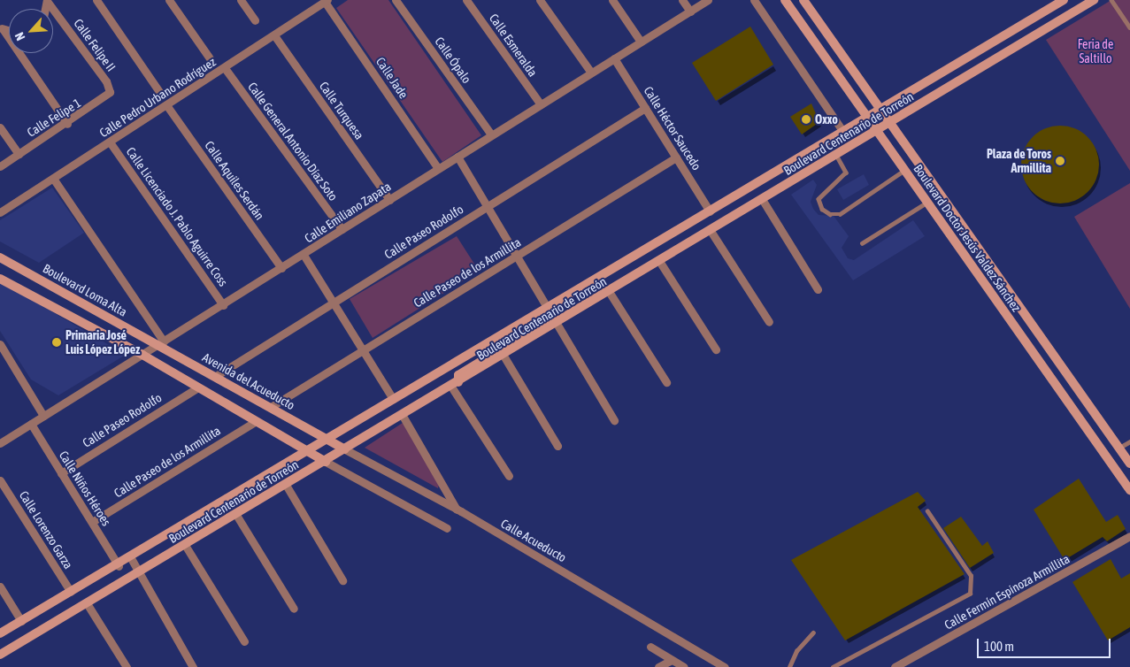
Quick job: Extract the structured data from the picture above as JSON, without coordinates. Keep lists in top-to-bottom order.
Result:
{
  "streets": {
    "street": [
      "Calle Felipe II",
      "Calle Esmeralda",
      "Calle Ópalo",
      "Calle Jade",
      "Calle Pedro Urbano Rodríguez",
      "Calle Turquesa",
      "Calle Felipe 1",
      "Calle Héctor Saucedo",
      "Boulevard Centenario de Torreón",
      "Calle General Antonio Díaz Soto",
      "Calle Aquiles Serdán",
      "Calle Emiliano Zapata",
      "Calle Licenciado J. Pablo Aguirre Coss",
      "Calle Paseo Rodolfo",
      "Boulevard Doctor Jesús Valdez Sánchez",
      "Calle Paseo de los Armillita",
      "Boulevard Loma Alta",
      "Avenida del Acueducto",
      "Calle Niños Héroes",
      "Calle Lorenzo Garza",
      "Calle Acueducto",
      "Calle Fermín Espinoza Armillita"
    ]
  },
  "crossings": [
    ["Calle Felipe II", "Calle Felipe 1"],
    ["Calle Esmeralda", "Calle Emiliano Zapata"],
    ["Calle Ópalo", "Calle Emiliano Zapata"],
    ["Calle Jade", "Calle Pedro Urbano Rodríguez"],
    ["Calle Jade", "Calle Emiliano Zapata"],
    ["Calle Pedro Urbano Rodríguez", "Calle Turquesa"],
    ["Calle Pedro Urbano Rodríguez", "Calle General Antonio Díaz Soto"],
    ["Calle Pedro Urbano Rodríguez", "Calle Aquiles Serdán"],
    ["Calle Pedro Urbano Rodríguez", "Calle Licenciado J. Pablo Aguirre Coss"],
    ["Calle Turquesa", "Calle Emiliano Zapata"],
    ["Calle Héctor Saucedo", "Boulevard Centenario de Torreón"],
    ["Calle Héctor Saucedo", "Calle Emiliano Zapata"],
    ["Calle Héctor Saucedo", "Calle Paseo Rodolfo"],
    ["Calle Héctor Saucedo", "Calle Paseo de los Armillita"],
    ["Boulevard Centenario de Torreón", "Boulevard Doctor Jesús Valdez Sánchez"],
    ["Boulevard Centenario de Torreón", "Avenida del Acueducto"],
    ["Boulevard Centenario de Torreón", "Calle Niños Héroes"],
    ["Boulevard Centenario de Torreón", "Calle Lorenzo Garza"],
    ["Boulevard Centenario de Torreón", "Calle Acueducto"],
    ["Calle General Antonio Díaz Soto", "Calle Emiliano Zapata"],
    ["Calle Aquiles Serdán", "Calle Emiliano Zapata"],
    ["Calle Emiliano Zapata", "Calle Licenciado J. Pablo Aguirre Coss"],
    ["Calle Emiliano Zapata", "Boulevard Loma Alta"],
    ["Calle Emiliano Zapata", "Avenida del Acueducto"],
    ["Calle Emiliano Zapata", "Calle Niños Héroes"],
    ["Calle Paseo Rodolfo", "Avenida del Acueducto"],
    ["Calle Paseo Rodolfo", "Calle Niños Héroes"],
    ["Calle Paseo de los Armillita", "Avenida del Acueducto"],
    ["Calle Paseo de los Armillita", "Calle Niños Héroes"],
    ["Boulevard Loma Alta", "Avenida del Acueducto"],
    ["Avenida del Acueducto", "Calle Acueducto"]
  ],
  "parks": ["Feria de Saltillo"],
  "places": ["Oxxo", "Plaza de Toros Armillita", "Primaria José Luis López López"],
  "scale_bar": "100 m",
  "north": "bottom left"
}
